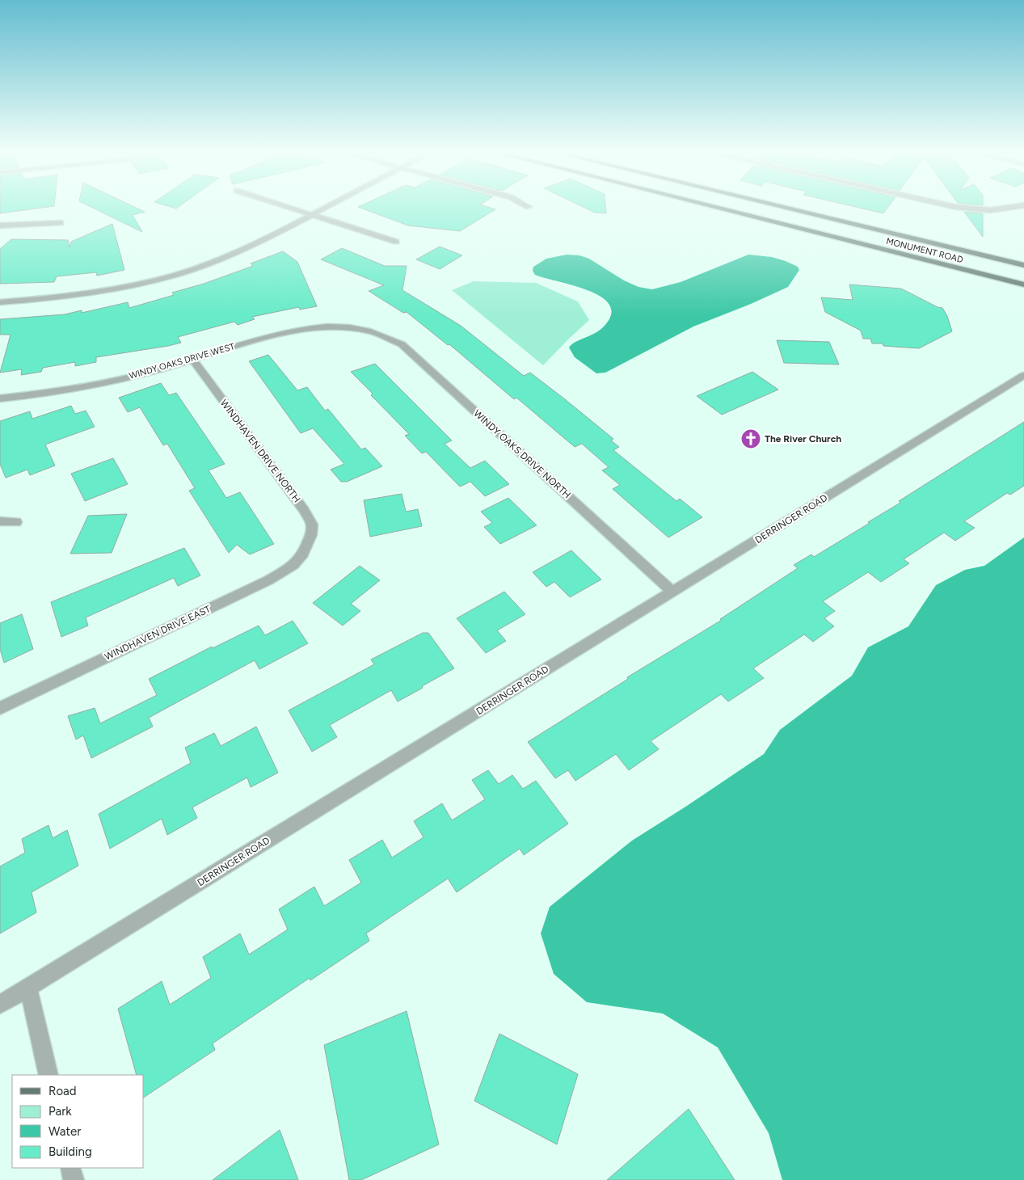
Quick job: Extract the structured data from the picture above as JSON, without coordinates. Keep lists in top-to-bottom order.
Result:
{
  "streets": {
    "main road": ["MONUMENT ROAD"],
    "street": [
      "WINDY OAKS DRIVE WEST",
      "WINDHAVEN DRIVE NORTH",
      "WINDY OAKS DRIVE NORTH",
      "DERRINGER ROAD",
      "WINDHAVEN DRIVE EAST"
    ]
  },
  "crossings": [
    ["WINDY OAKS DRIVE WEST", "WINDHAVEN DRIVE NORTH"],
    ["WINDY OAKS DRIVE WEST", "WINDY OAKS DRIVE NORTH"],
    ["WINDHAVEN DRIVE NORTH", "WINDHAVEN DRIVE EAST"],
    ["WINDY OAKS DRIVE NORTH", "DERRINGER ROAD"]
  ],
  "places": {
    "church": ["The River Church"]
  },
  "legend": [
    "Road",
    "Park",
    "Water",
    "Building"
  ]
}
